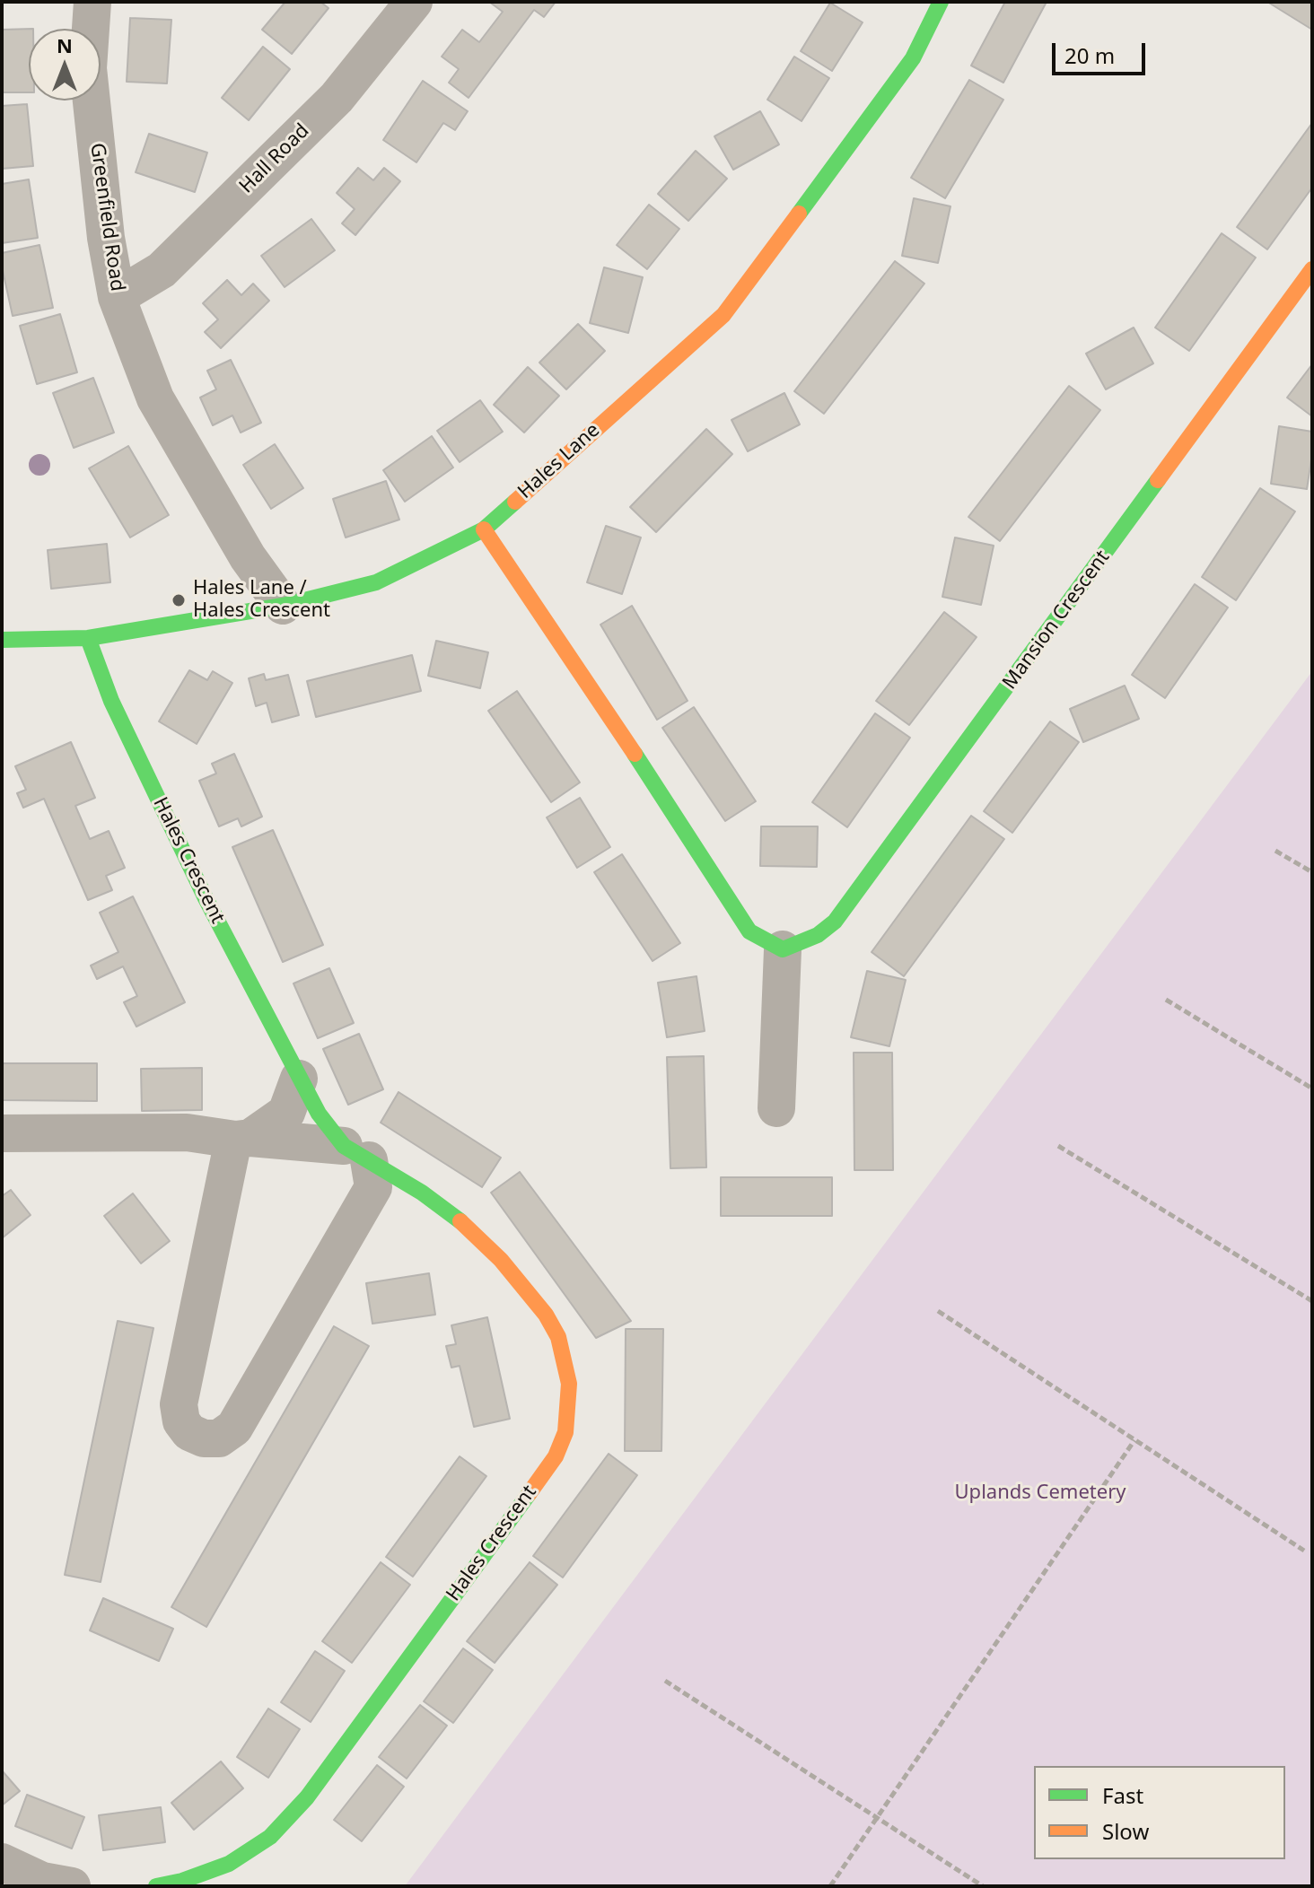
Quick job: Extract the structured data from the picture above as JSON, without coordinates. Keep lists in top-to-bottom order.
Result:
{
  "streets": {
    "street": [
      "Hall Road",
      "Greenfield Road",
      "Hales Lane",
      "Mansion Crescent",
      "Hales Crescent"
    ]
  },
  "crossings": [
    ["Hall Road", "Greenfield Road"],
    ["Greenfield Road", "Hales Lane"],
    ["Hales Lane", "Hales Crescent"]
  ],
  "parks": ["Uplands Cemetery"],
  "places": ["Hales Lane / Hales Crescent"],
  "legend": ["Fast", "Slow"],
  "scale_bar": "20 m",
  "north": "top"
}
